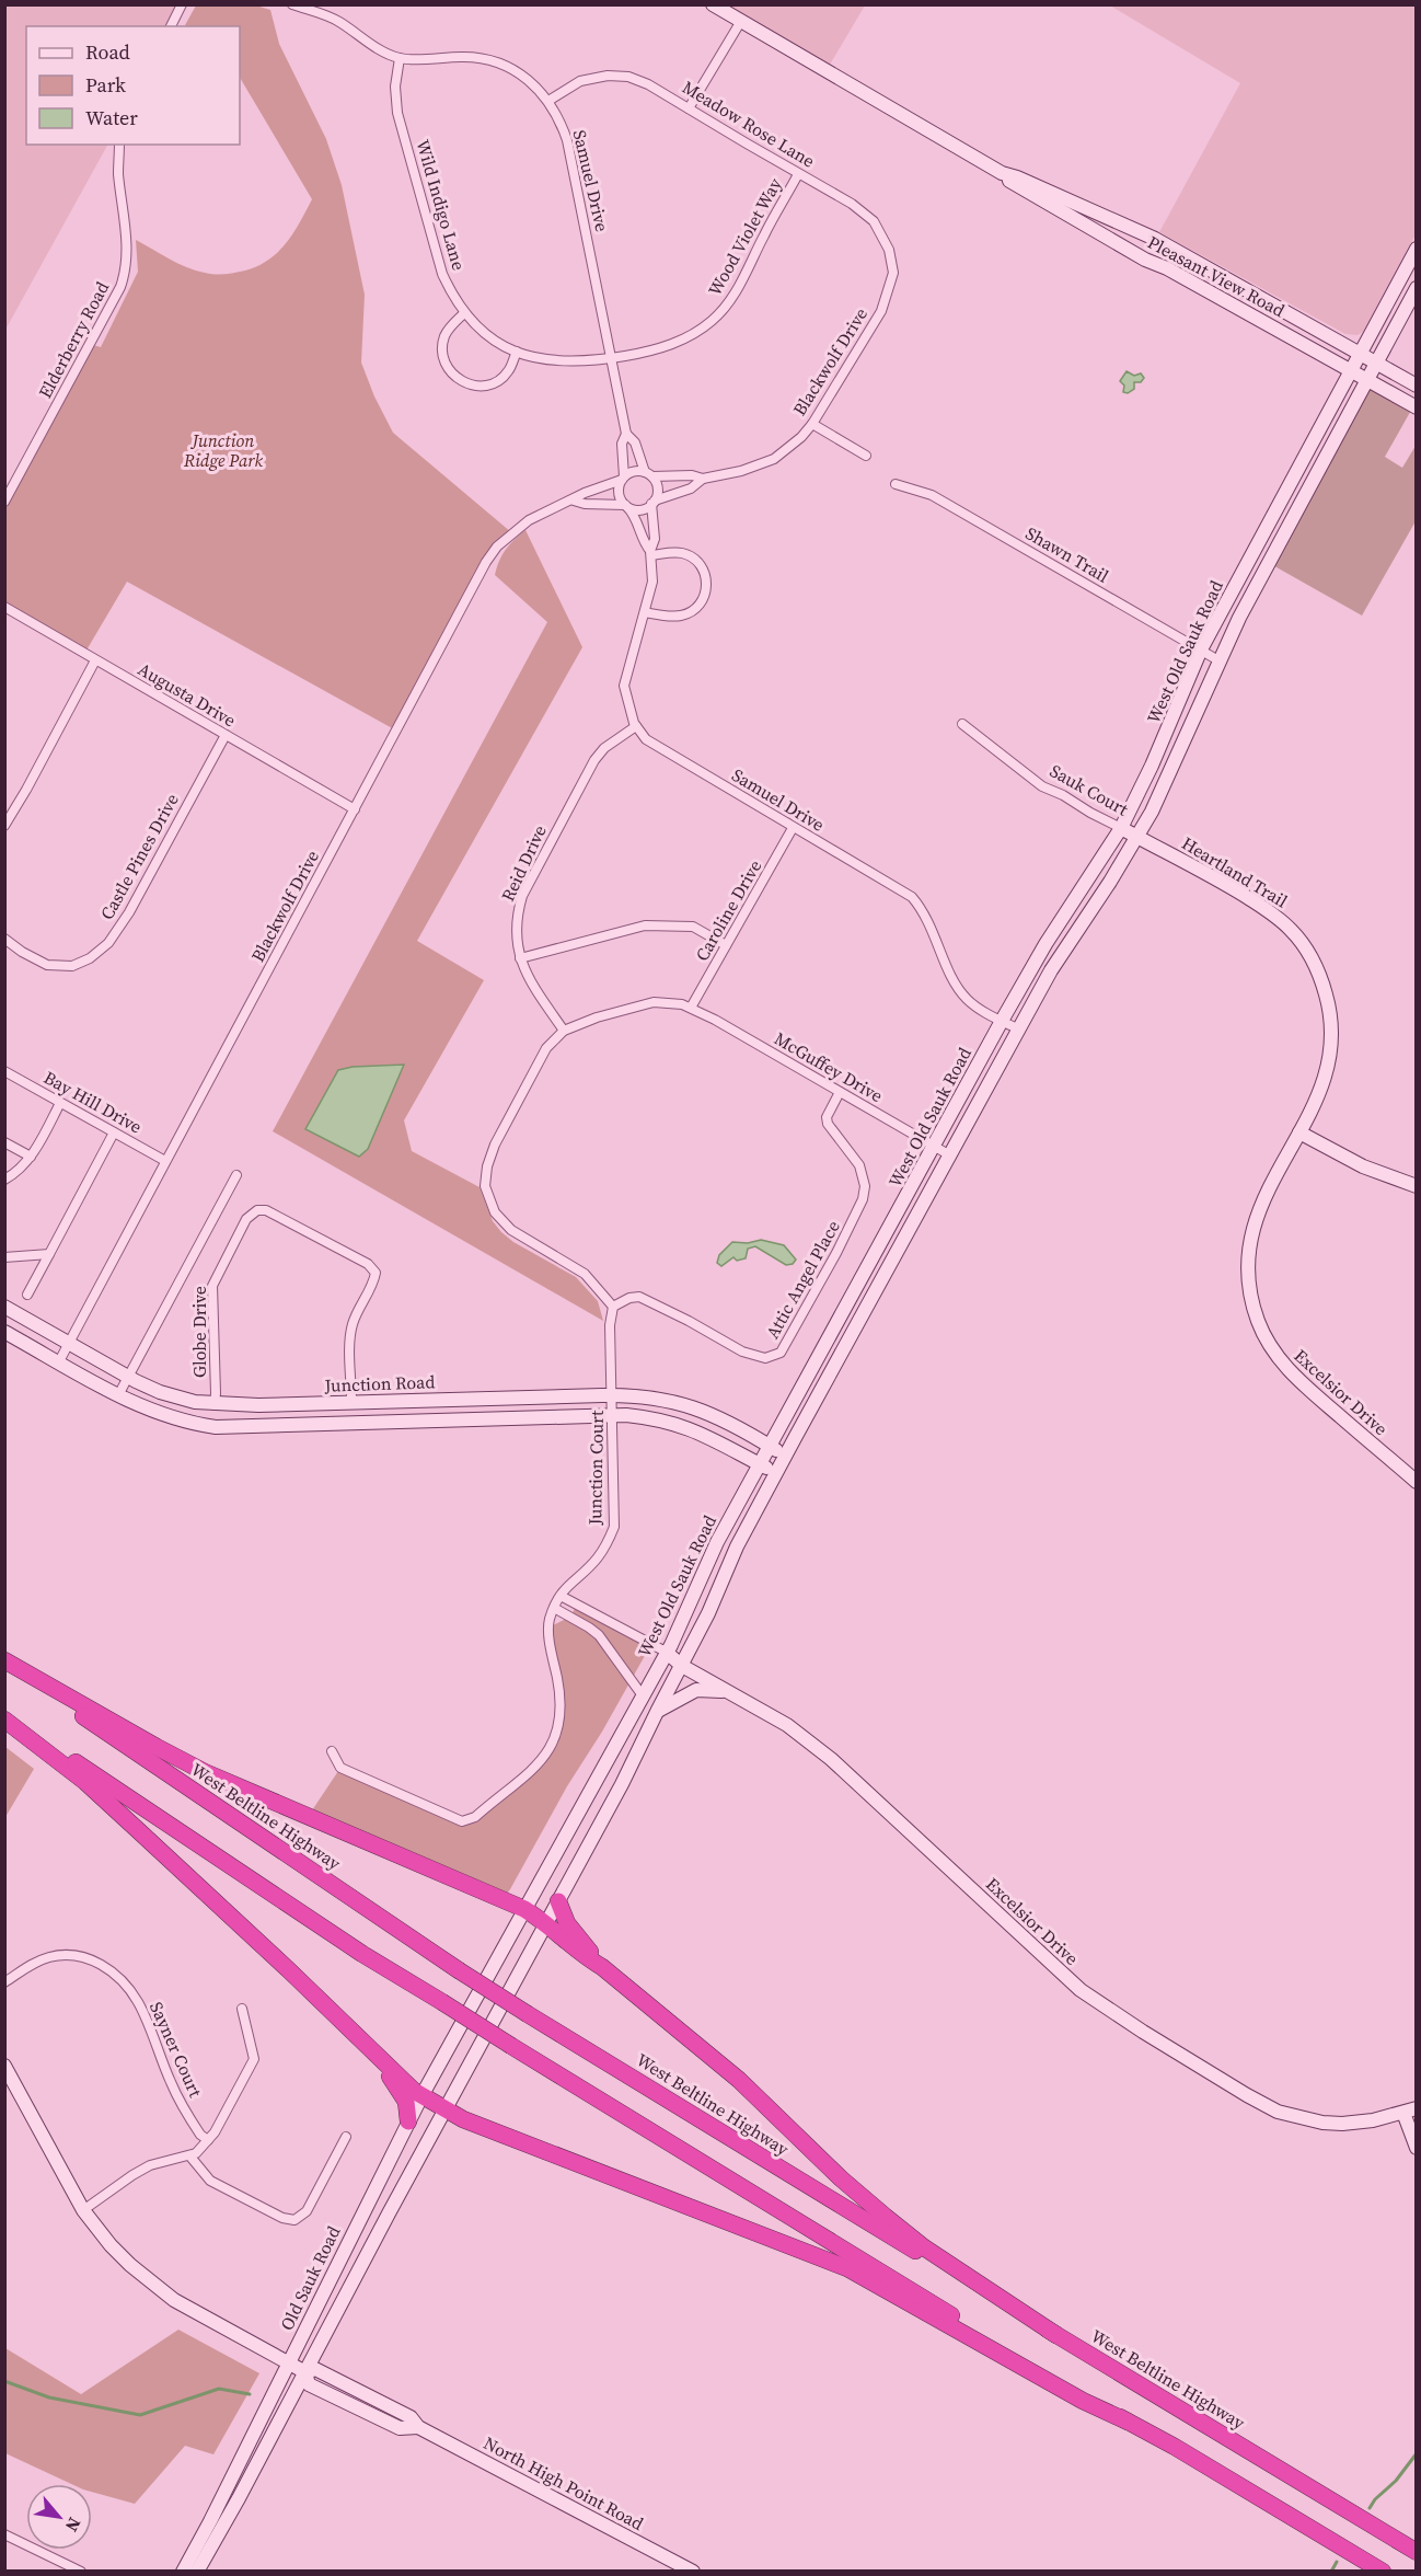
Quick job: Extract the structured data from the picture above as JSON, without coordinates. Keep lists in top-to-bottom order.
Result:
{
  "streets": {
    "highway": ["West Beltline Highway"],
    "street": [
      "Meadow Rose Lane",
      "Samuel Drive",
      "Wild Indigo Lane",
      "Wood Violet Way",
      "Pleasant View Road",
      "Elderberry Road",
      "Blackwolf Drive",
      "Shawn Trail",
      "West Old Sauk Road",
      "Augusta Drive",
      "Sauk Court",
      "Castle Pines Drive",
      "Reid Drive",
      "Heartland Trail",
      "Caroline Drive",
      "McGuffey Drive",
      "Bay Hill Drive",
      "Attic Angel Place",
      "Globe Drive",
      "Junction Road",
      "Excelsior Drive",
      "Junction Court",
      "Sayner Court",
      "Old Sauk Road",
      "North High Point Road"
    ]
  },
  "crossings": [
    ["Meadow Rose Lane", "Samuel Drive"],
    ["Meadow Rose Lane", "Wood Violet Way"],
    ["Meadow Rose Lane", "Blackwolf Drive"],
    ["Samuel Drive", "Wild Indigo Lane"],
    ["Samuel Drive", "Wood Violet Way"],
    ["Samuel Drive", "Blackwolf Drive"],
    ["Samuel Drive", "West Old Sauk Road"],
    ["Samuel Drive", "Reid Drive"],
    ["Samuel Drive", "Caroline Drive"],
    ["Wild Indigo Lane", "Wood Violet Way"],
    ["Pleasant View Road", "West Old Sauk Road"],
    ["Blackwolf Drive", "Augusta Drive"],
    ["Blackwolf Drive", "Bay Hill Drive"],
    ["Blackwolf Drive", "Junction Road"],
    ["Shawn Trail", "West Old Sauk Road"],
    ["West Old Sauk Road", "Sauk Court"],
    ["West Old Sauk Road", "Heartland Trail"],
    ["West Old Sauk Road", "McGuffey Drive"],
    ["West Old Sauk Road", "Junction Road"],
    ["West Old Sauk Road", "Excelsior Drive"],
    ["West Old Sauk Road", "Old Sauk Road"],
    ["Augusta Drive", "Castle Pines Drive"],
    ["Sauk Court", "Heartland Trail"],
    ["Heartland Trail", "Excelsior Drive"],
    ["Caroline Drive", "McGuffey Drive"],
    ["McGuffey Drive", "Attic Angel Place"],
    ["Globe Drive", "Junction Road"],
    ["Junction Road", "Junction Court"],
    ["Old Sauk Road", "North High Point Road"]
  ],
  "parks": ["Junction Ridge Park"],
  "legend": ["Road", "Park", "Water"],
  "north": "bottom right"
}
